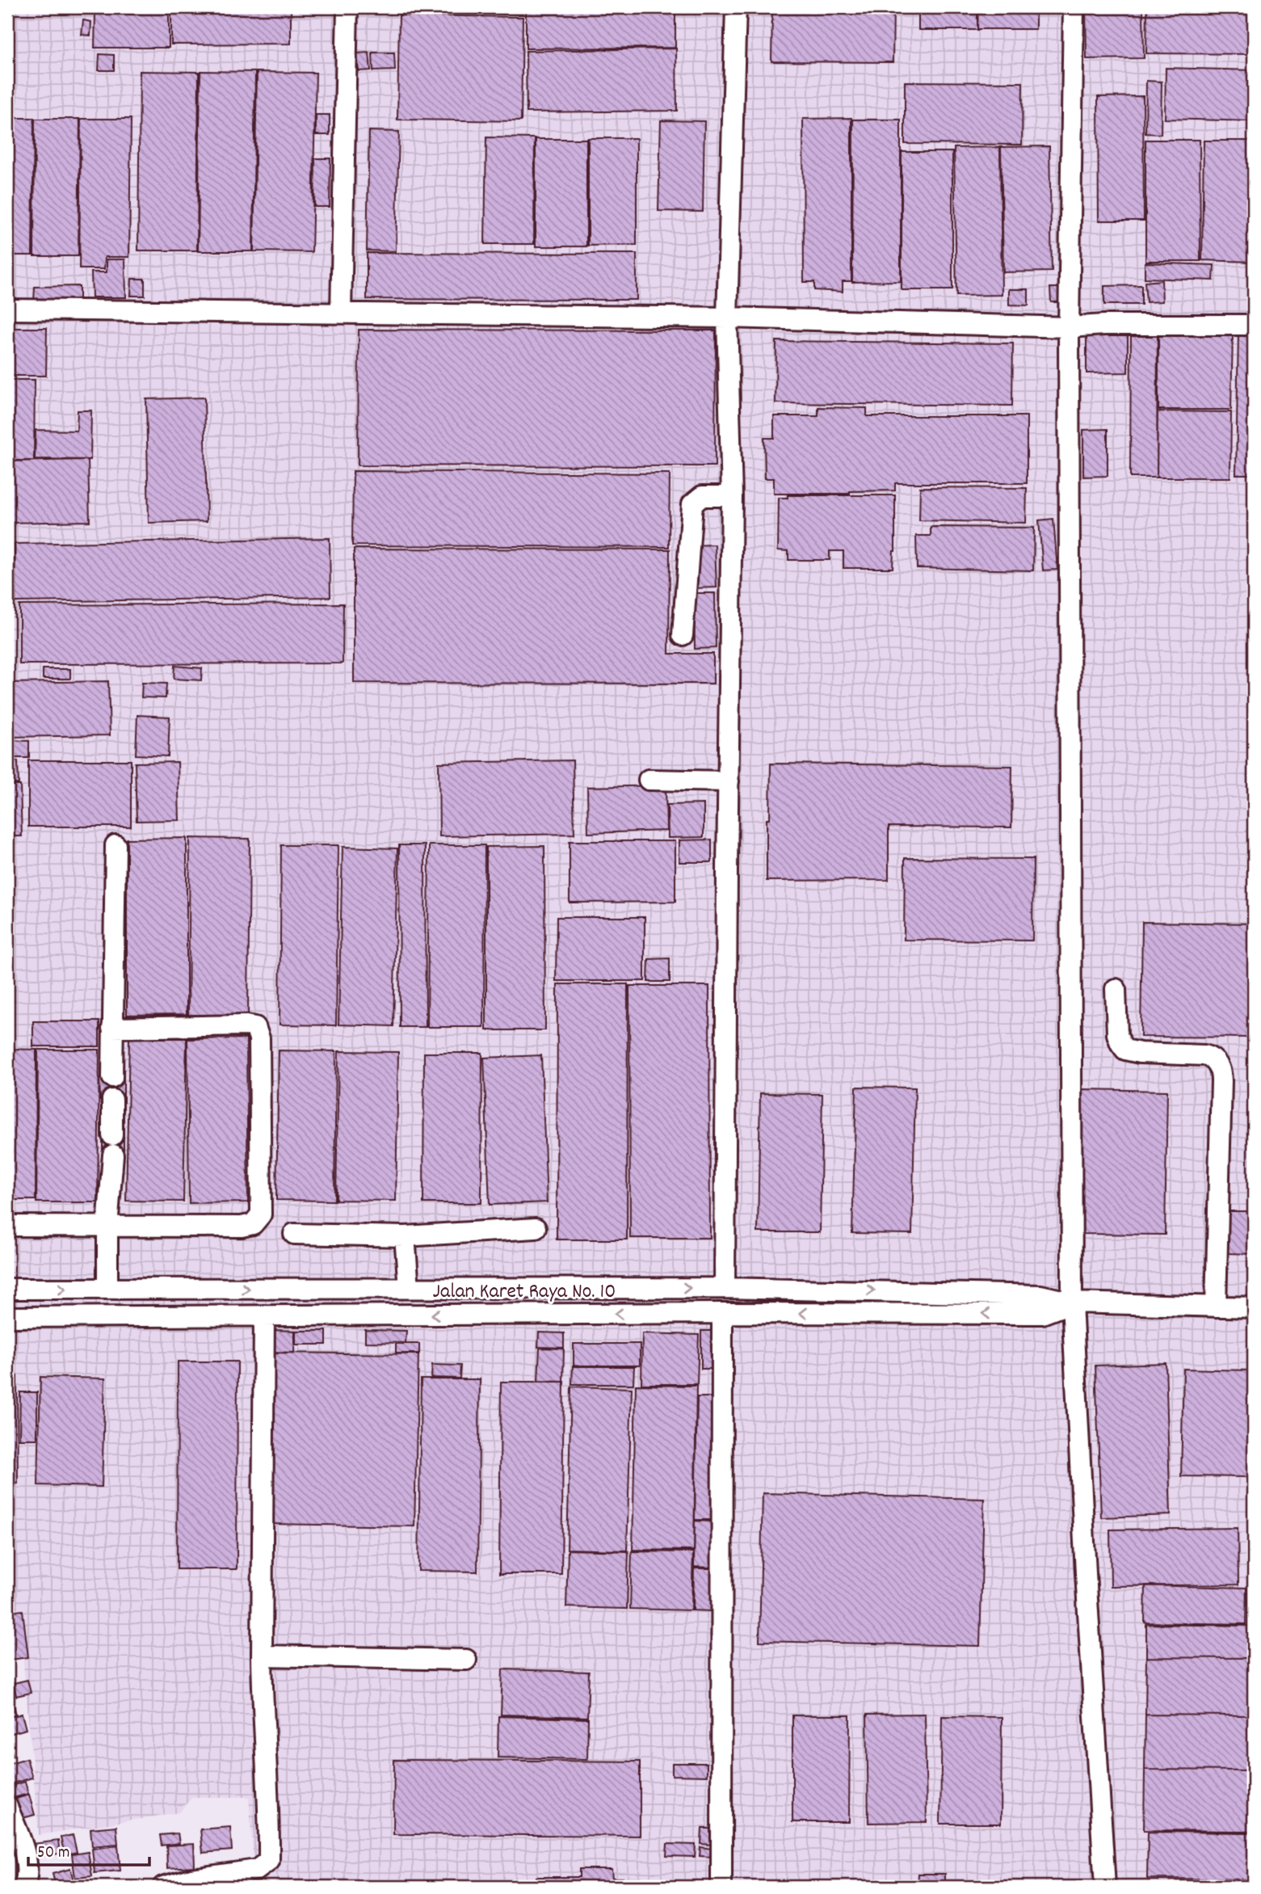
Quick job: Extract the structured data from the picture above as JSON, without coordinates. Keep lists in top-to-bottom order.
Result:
{
  "streets": {
    "street": ["Jalan Karet Raya No. 10"]
  },
  "scale_bar": "50 m"
}
